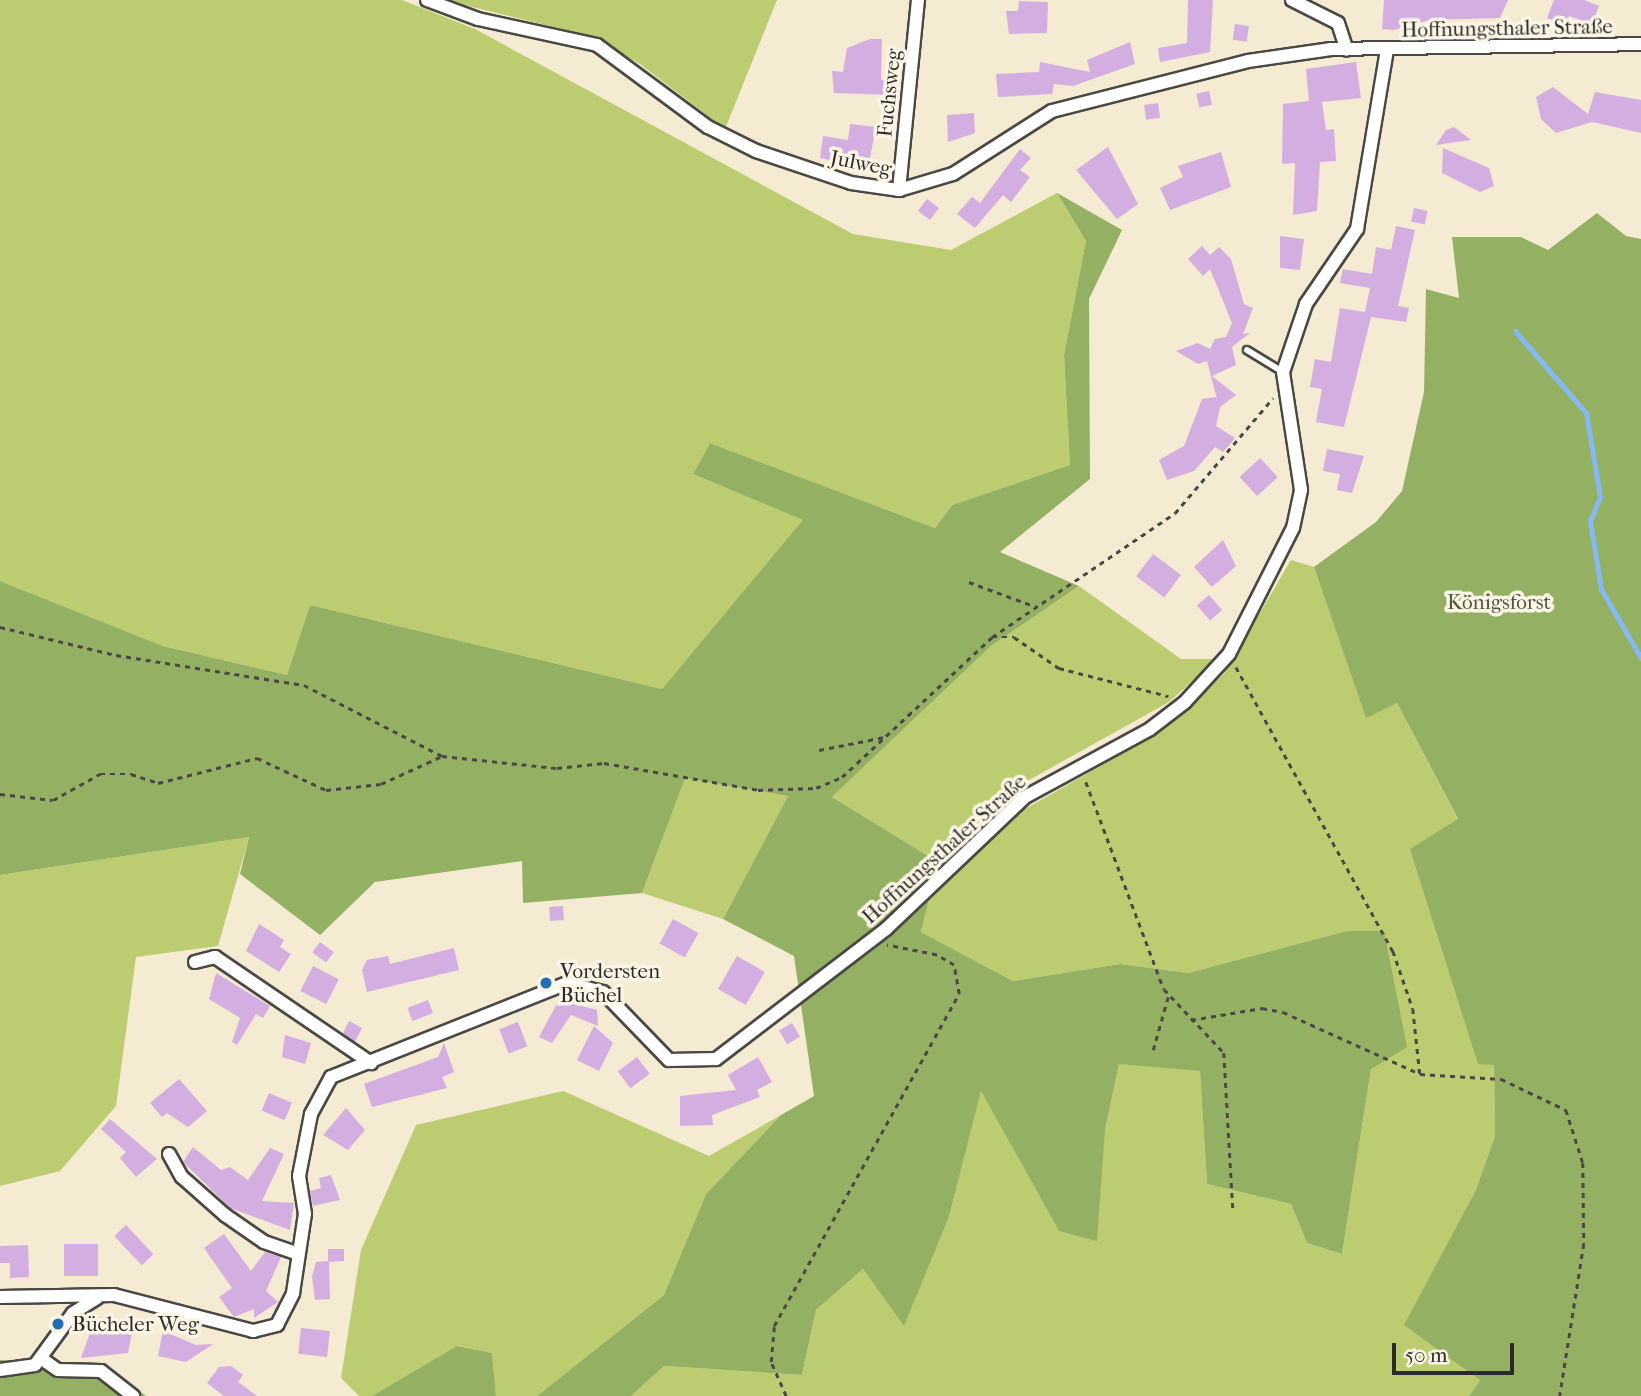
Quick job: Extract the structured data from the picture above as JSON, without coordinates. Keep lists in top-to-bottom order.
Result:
{
  "streets": {
    "street": ["Hoffnungsthaler Straße", "Fuchsweg", "Julweg"]
  },
  "crossings": [
    ["Hoffnungsthaler Straße", "Julweg"],
    ["Fuchsweg", "Julweg"]
  ],
  "parks": ["Königsforst"],
  "places": ["Vordersten Büchel", "Bücheler Weg"],
  "scale_bar": "50 m"
}
